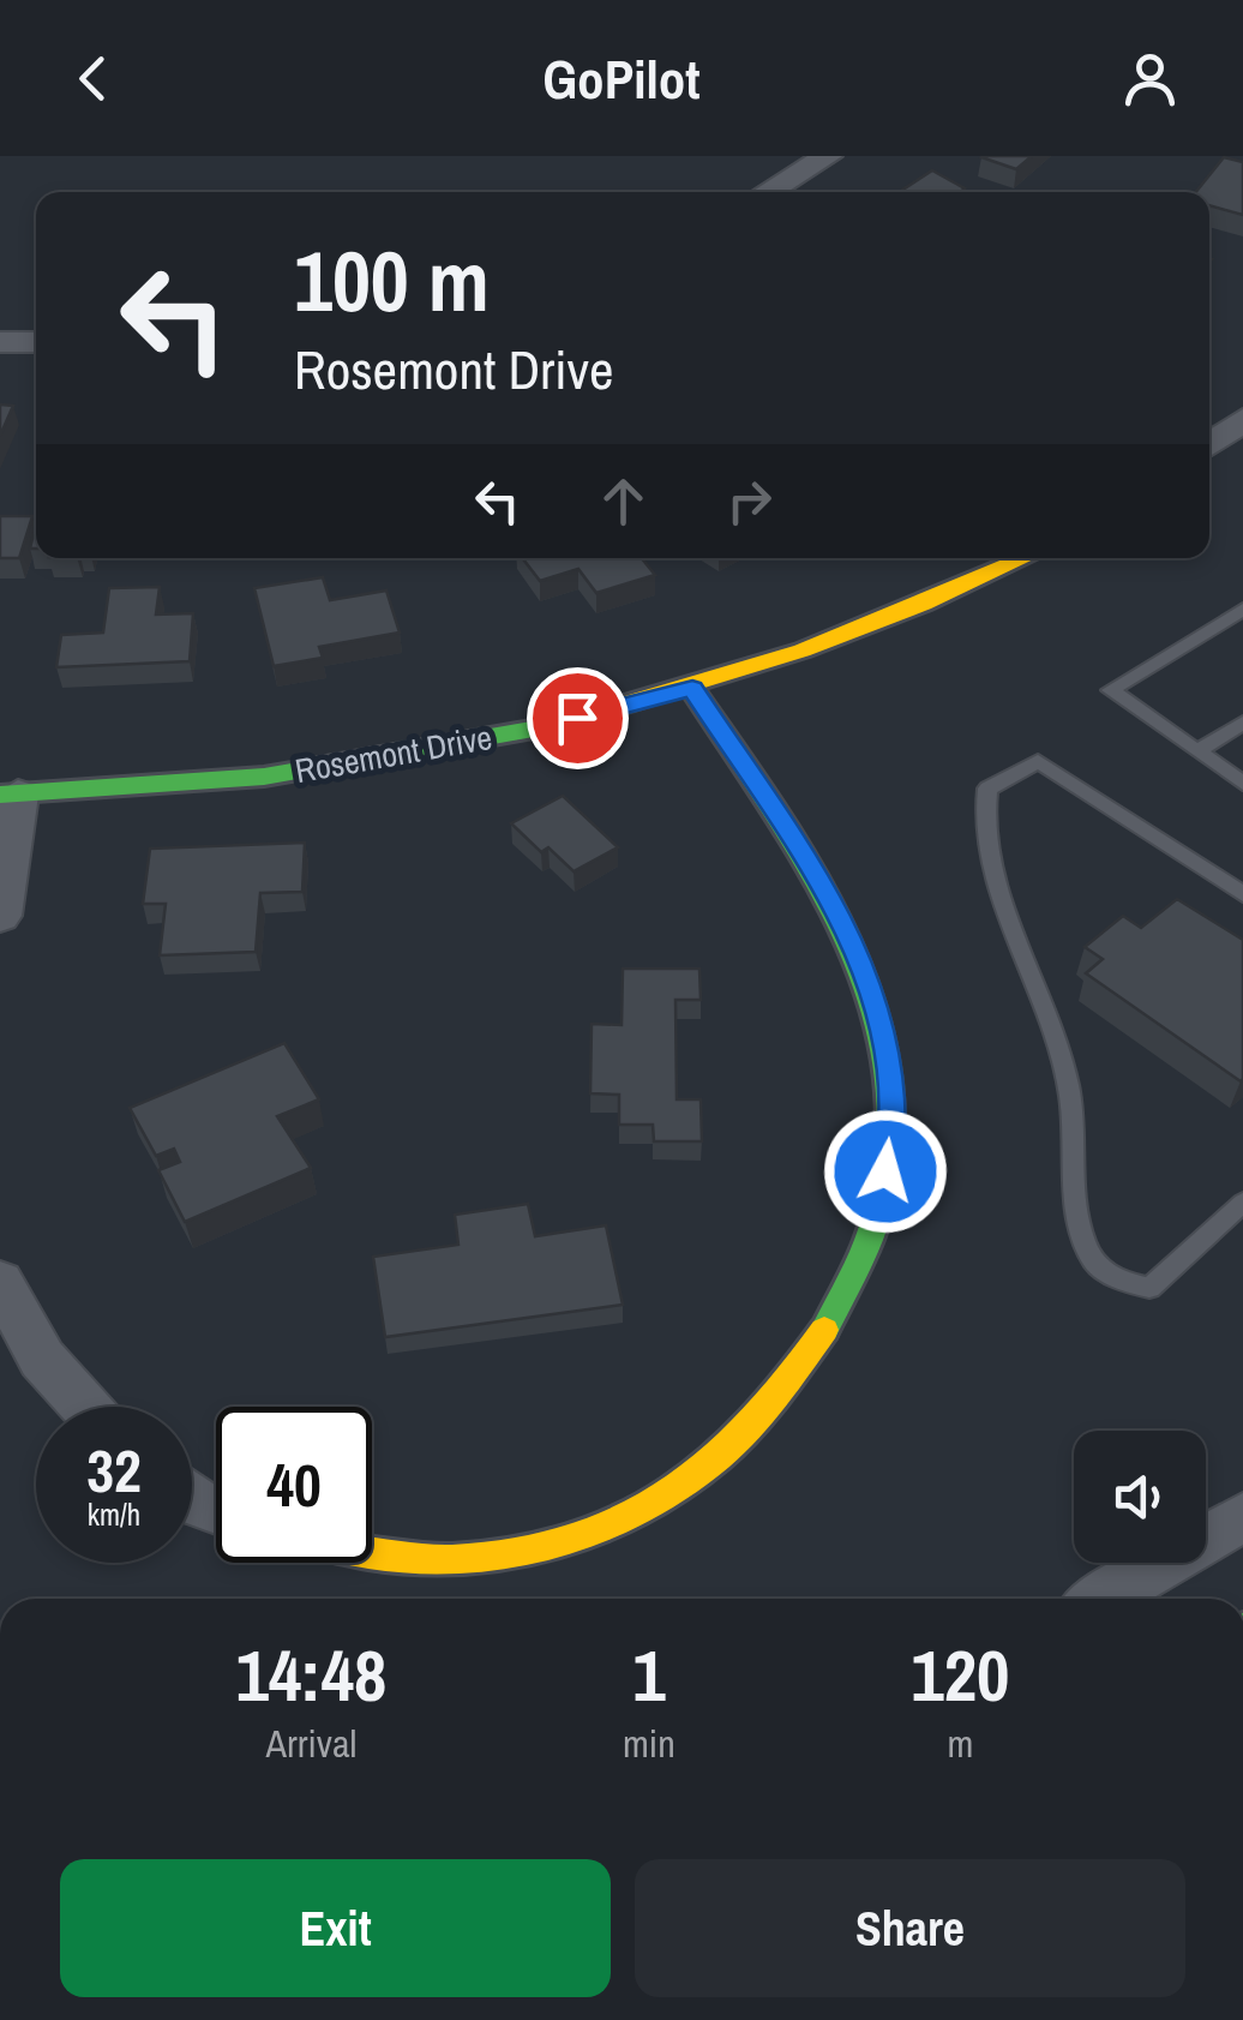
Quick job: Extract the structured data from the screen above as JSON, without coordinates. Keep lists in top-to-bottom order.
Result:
{
  "streets": {
    "main road": ["Rosemont Drive"]
  },
  "page": {
    "header": "GoPilot",
    "turn": ["100 m", "Rosemont Drive"],
    "speed": "32 km/h",
    "limit": "40",
    "eta": [
      "14:48",
      "Arrival",
      "1",
      "min",
      "120",
      "m"
    ],
    "buttons": ["Exit", "Share"]
  }
}
